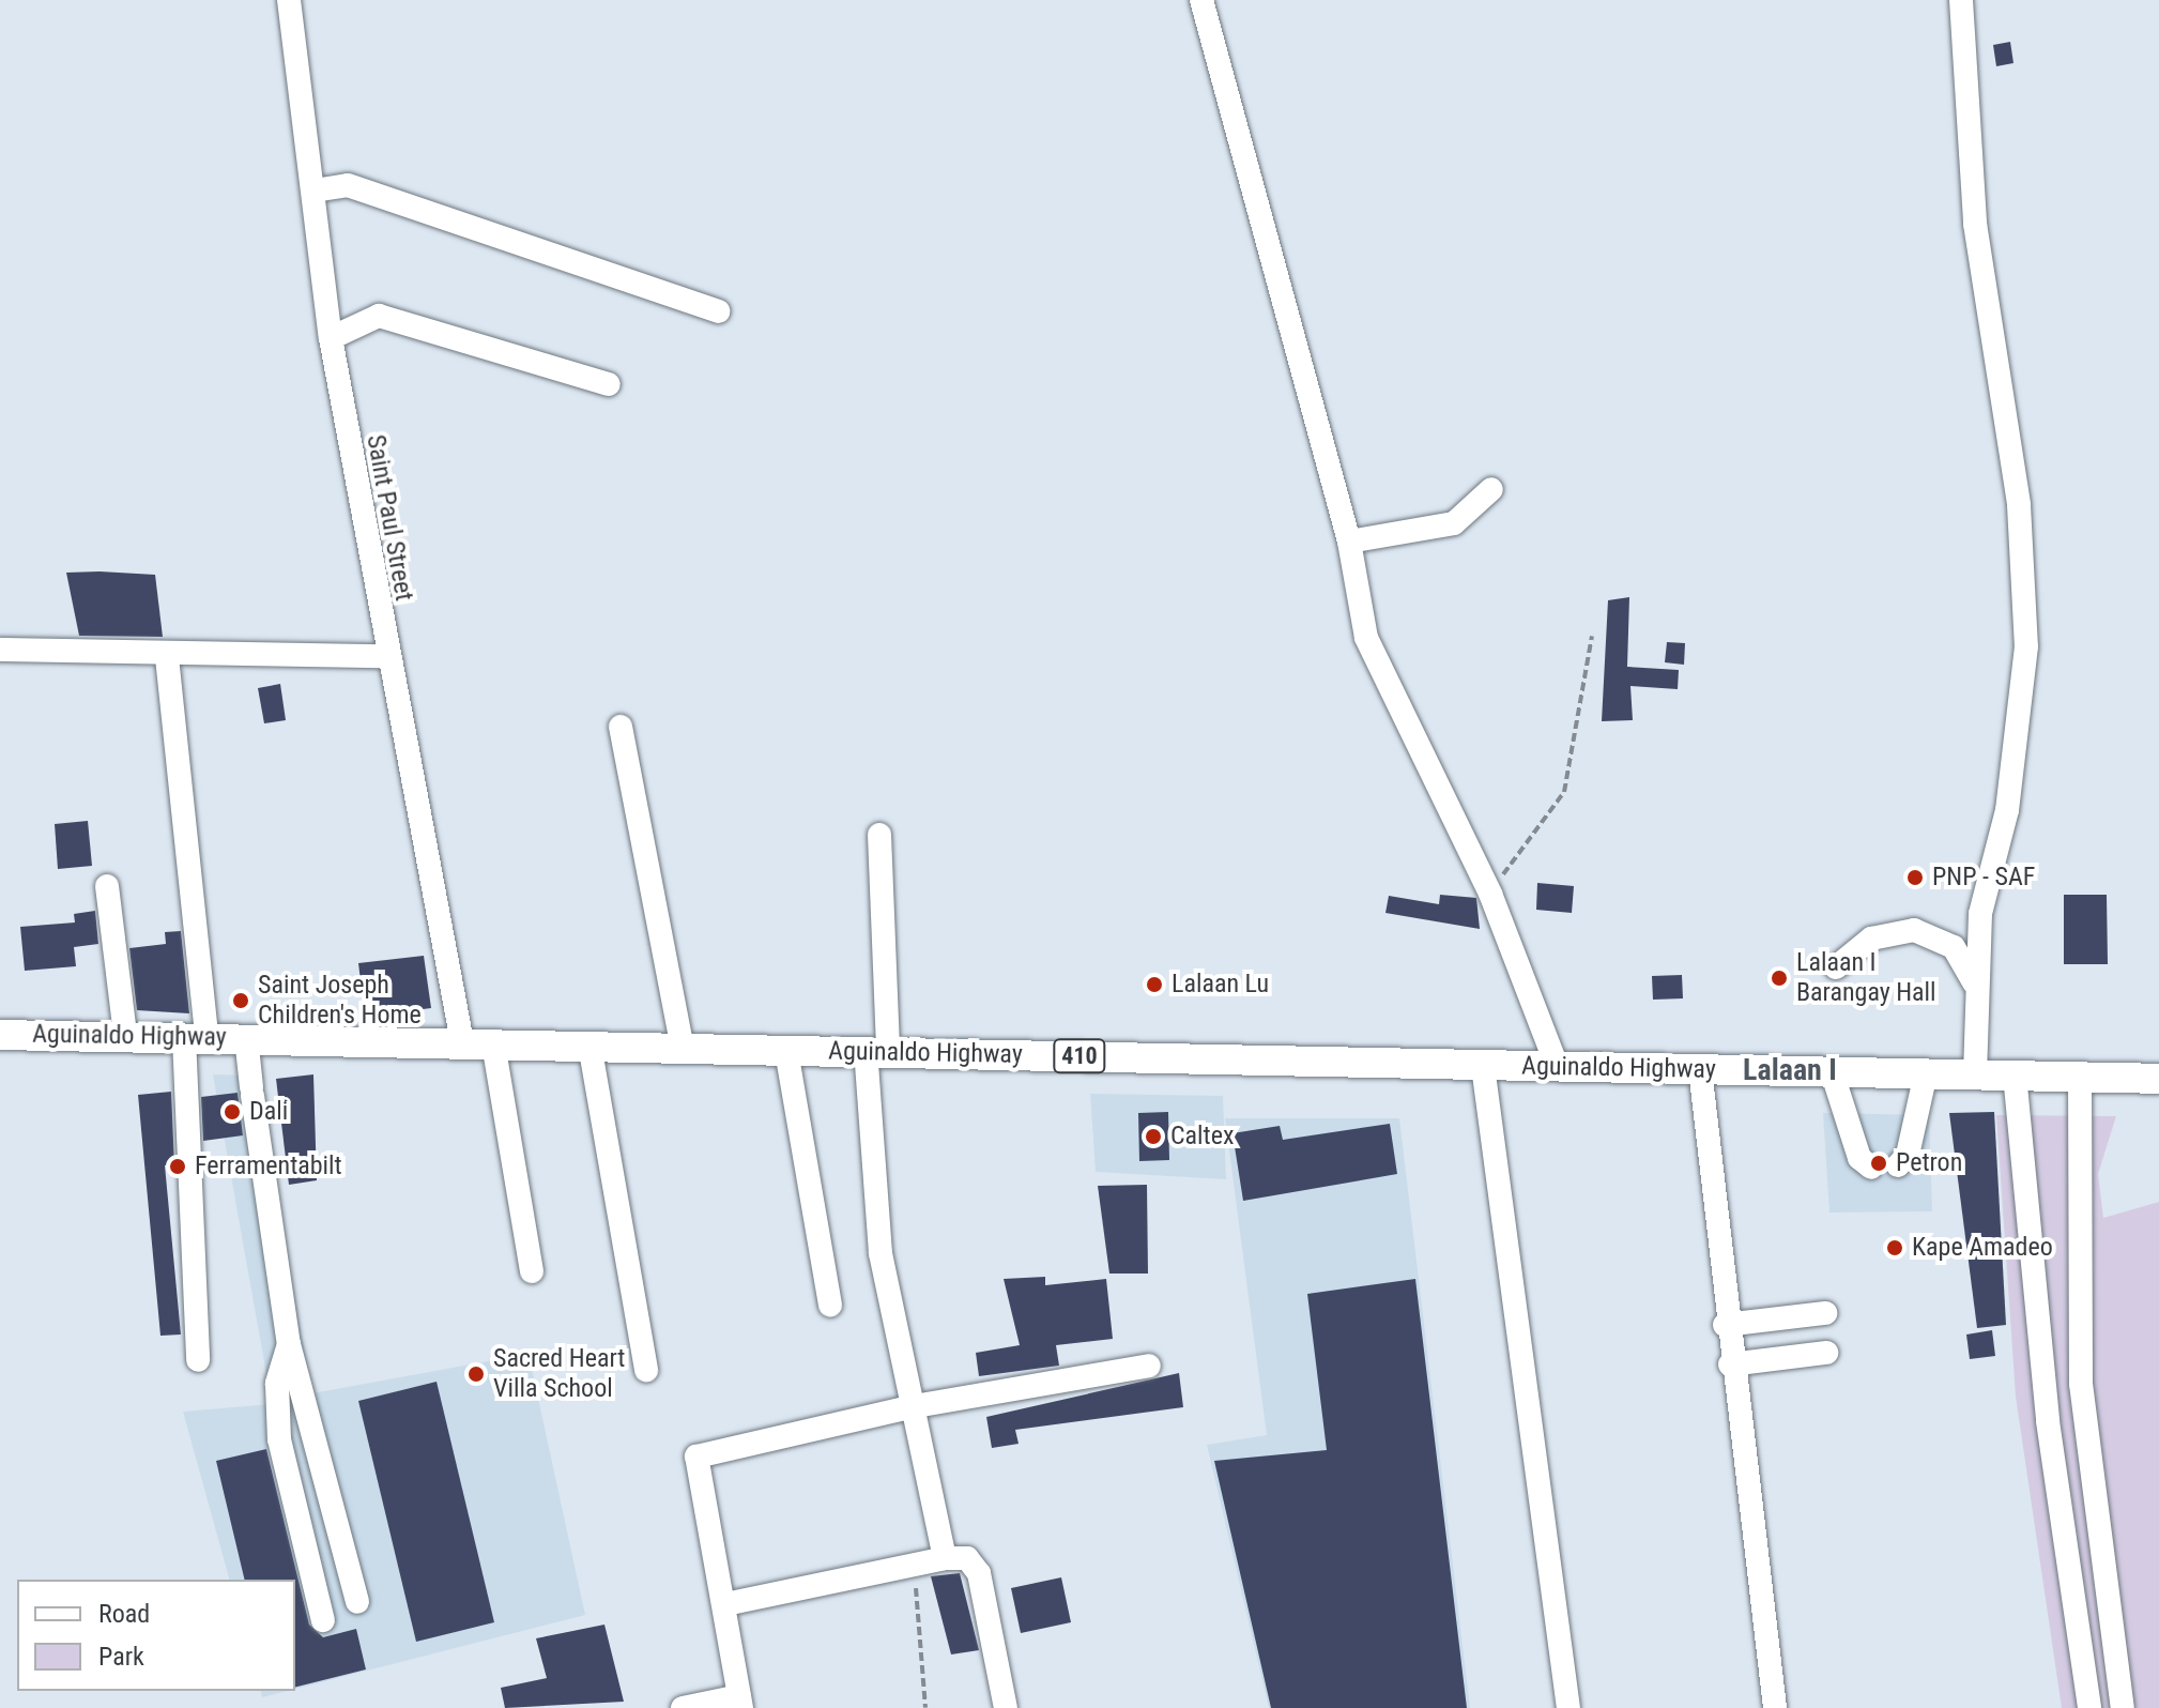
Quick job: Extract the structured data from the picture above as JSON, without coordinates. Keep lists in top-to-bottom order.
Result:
{
  "streets": {
    "main road": ["Aguinaldo Highway", "410"],
    "street": ["Saint Paul Street"]
  },
  "crossings": [
    ["Saint Paul Street", "Aguinaldo Highway"]
  ],
  "districts": ["Lalaan I"],
  "places": [
    "PNP - SAF",
    "Lalaan I Barangay Hall",
    "Lalaan Lu",
    "Saint Joseph Children's Home",
    "Dali",
    "Caltex",
    "Petron",
    "Ferramentabilt",
    "Kape Amadeo",
    "Sacred Heart Villa School"
  ],
  "legend": ["Road", "Park"]
}
